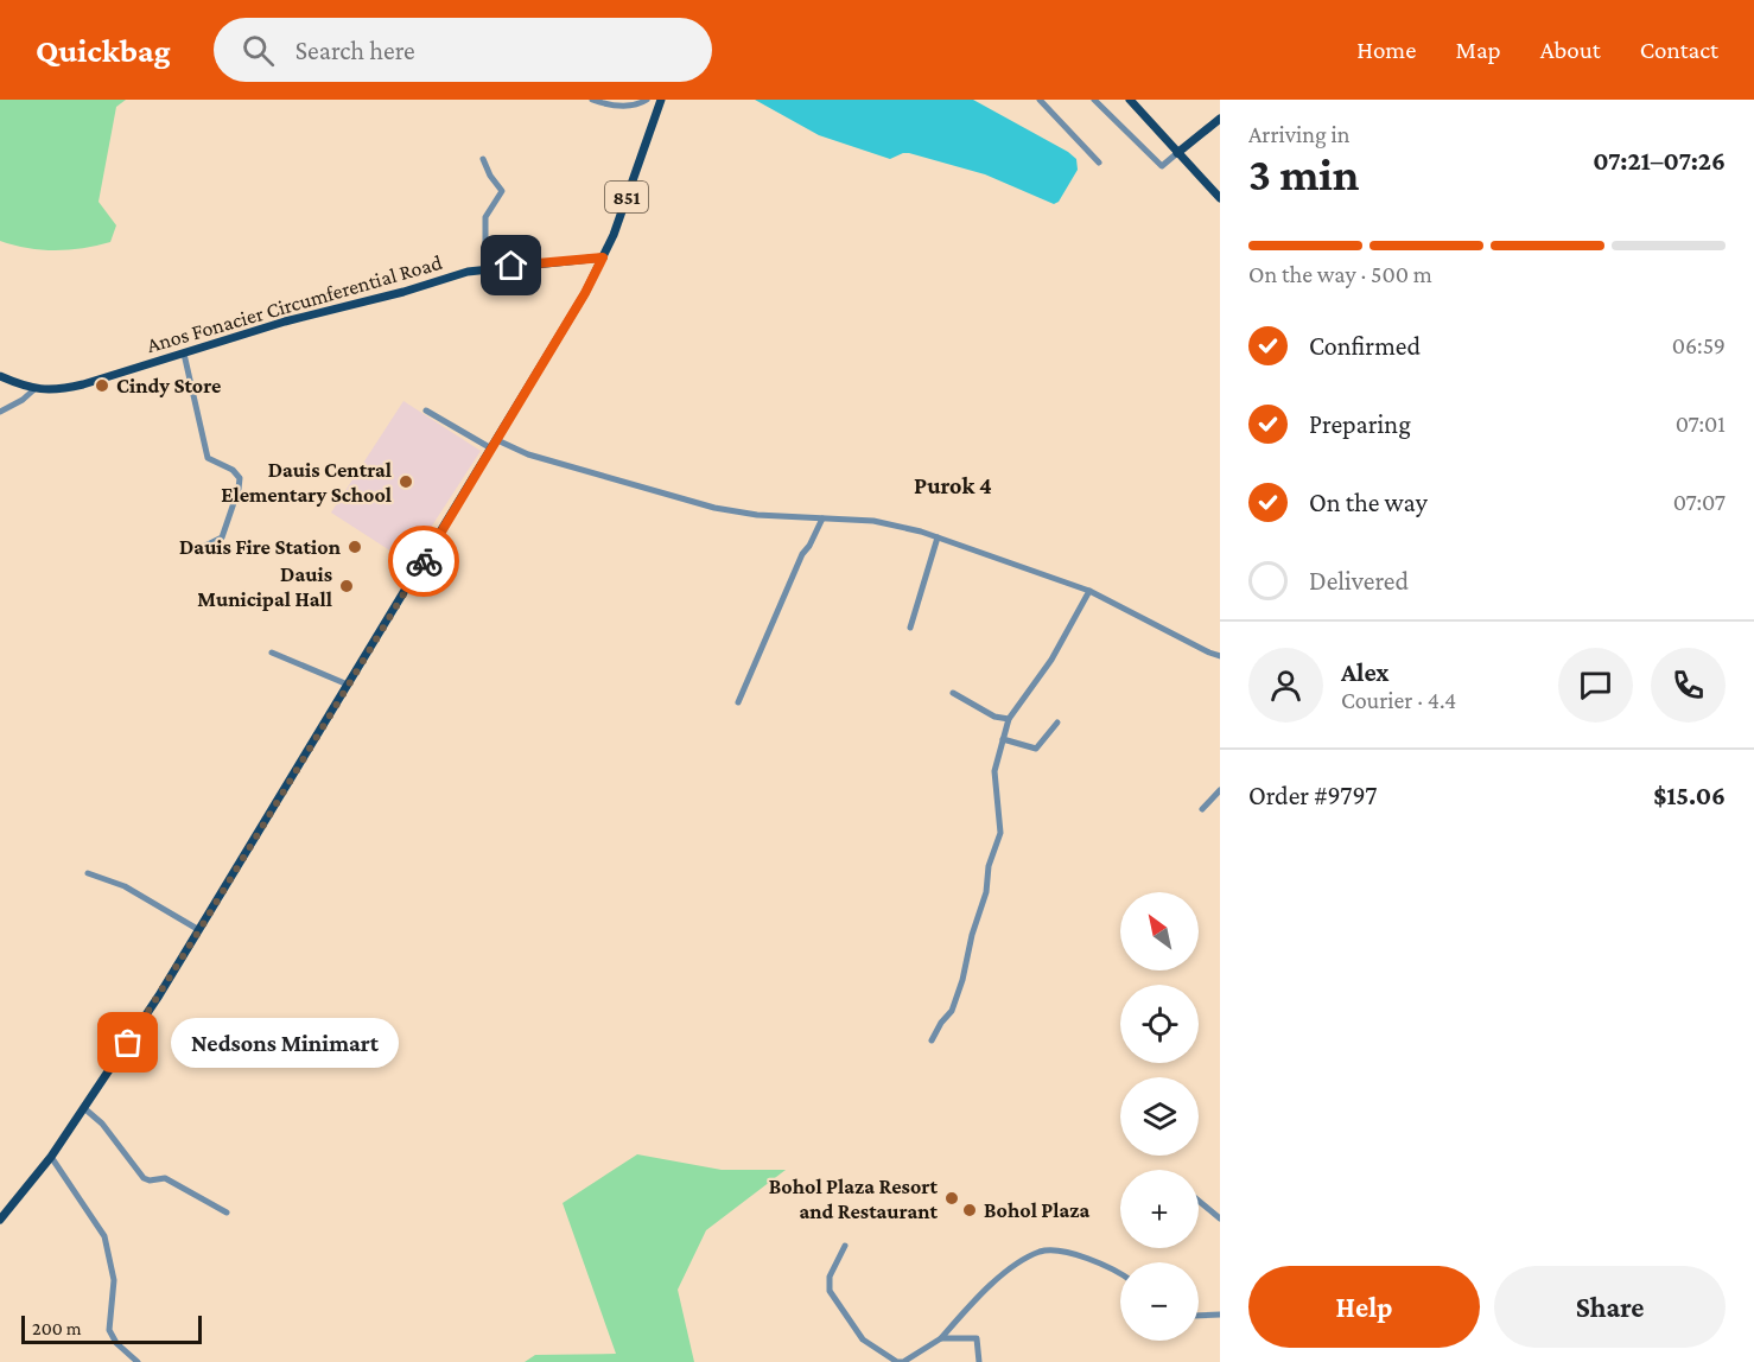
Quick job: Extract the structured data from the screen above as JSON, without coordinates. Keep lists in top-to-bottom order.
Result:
{
  "streets": {
    "main road": ["851", "Anos Fonacier Circumferential Road"]
  },
  "crossings": [
    ["851", "Anos Fonacier Circumferential Road"]
  ],
  "districts": ["Purok 4"],
  "places": [
    "Cindy Store",
    "Dauis Central Elementary School",
    "Dauis Fire Station",
    "Dauis Municipal Hall",
    "Nedsons Minimart",
    "Bohol Plaza Resort and Restaurant",
    "Bohol Plaza"
  ],
  "scale_bar": "200 m",
  "north": "top left",
  "page": {
    "header": "Quickbag",
    "search": "Search here",
    "nav": [
      "Home",
      "Map",
      "About",
      "Contact"
    ],
    "heading": ["3 min", "Arriving in", "07:21–07:26"],
    "panel": [
      "Alex",
      "Courier · 4.4",
      "Order #9797",
      "$15.06"
    ],
    "bar": "On the way · 500 m",
    "list": [
      ["Confirmed", "06:59"],
      ["Preparing", "07:01"],
      ["On the way", "07:07"],
      "Delivered"
    ],
    "map_buttons": ["+", "−"],
    "bubble": "Nedsons Minimart",
    "buttons": ["Help", "Share"],
    "scale": "200 m"
  }
}
